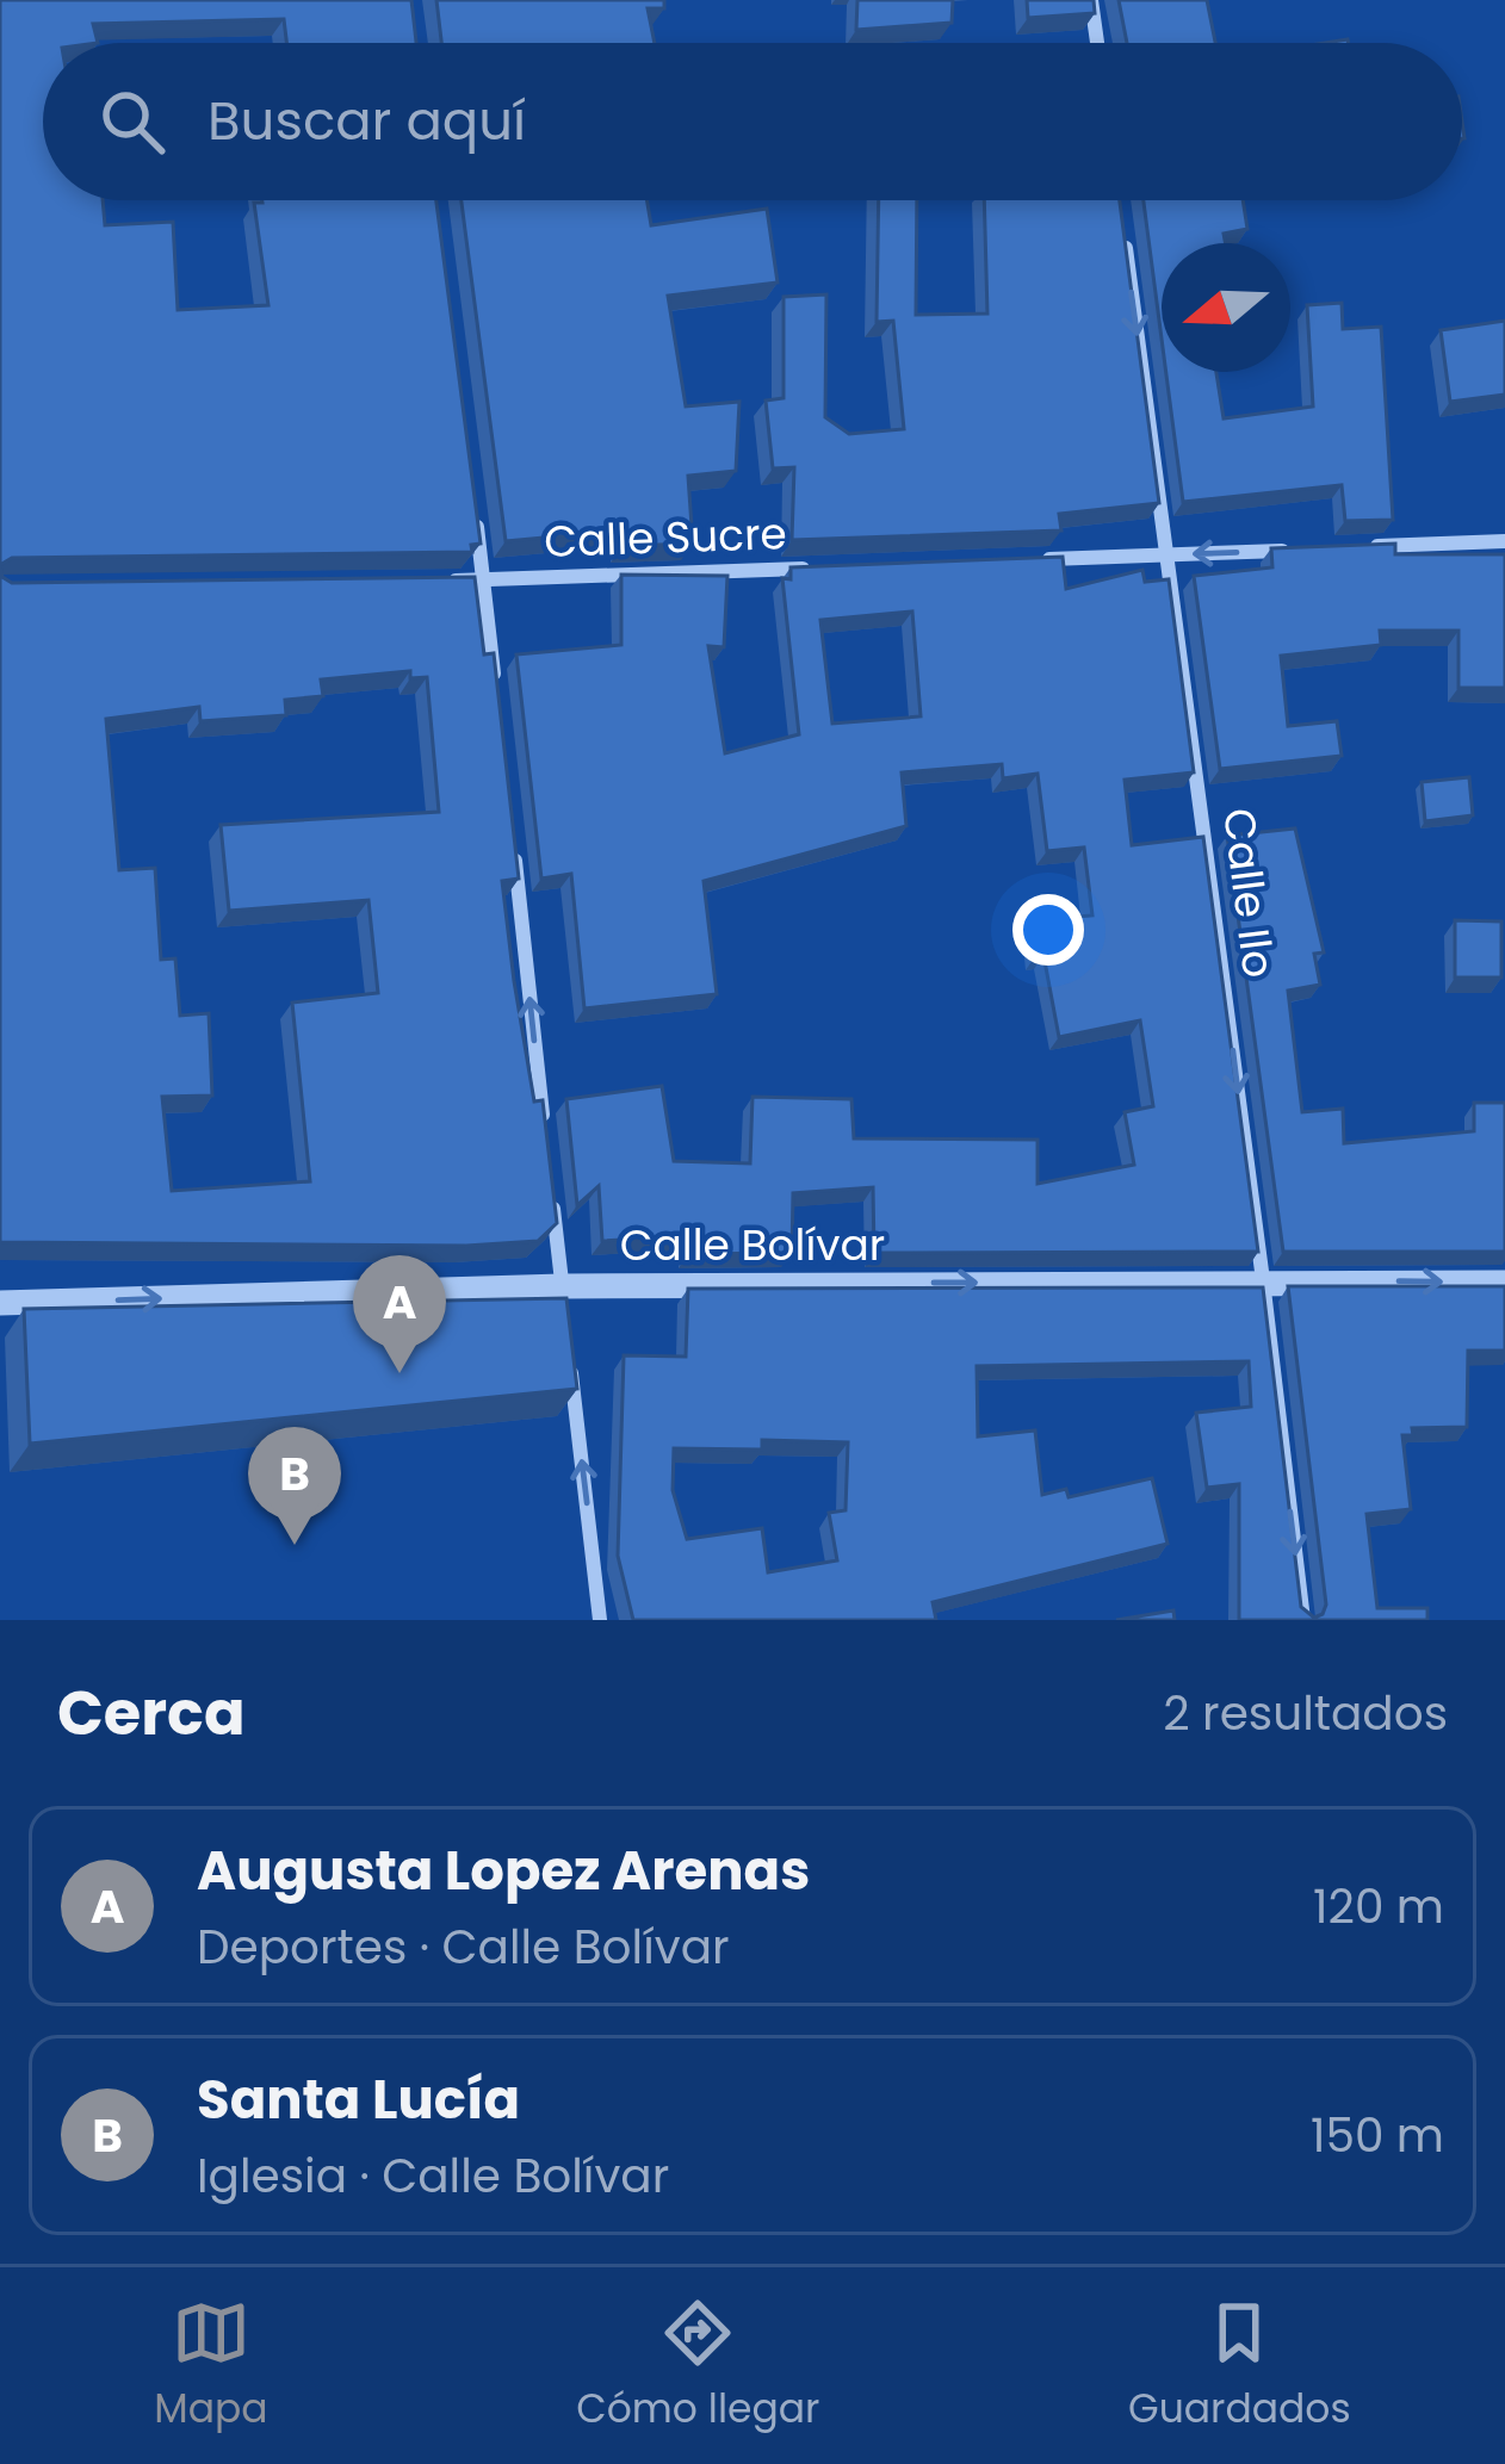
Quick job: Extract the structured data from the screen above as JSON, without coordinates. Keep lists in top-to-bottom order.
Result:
{
  "streets": {
    "street": ["Calle Sucre", "Calle Ilo", "Calle Bolívar"]
  },
  "crossings": [
    ["Calle Ilo", "Calle Bolívar"]
  ],
  "one_way": ["Calle Ilo", "Calle Bolívar"],
  "north": "left",
  "page": {
    "search": "Buscar aquí",
    "pins": ["A", "B"],
    "heading": ["Cerca", "2 resultados"],
    "list": [
      {
        "mark": "A",
        "name": "Augusta Lopez Arenas",
        "note": "Deportes · Calle Bolívar",
        "value": "120 m"
      },
      {
        "mark": "B",
        "name": "Santa Lucía",
        "note": "Iglesia · Calle Bolívar",
        "value": "150 m"
      }
    ],
    "nav": ["Mapa", "Cómo llegar", "Guardados"]
  }
}
